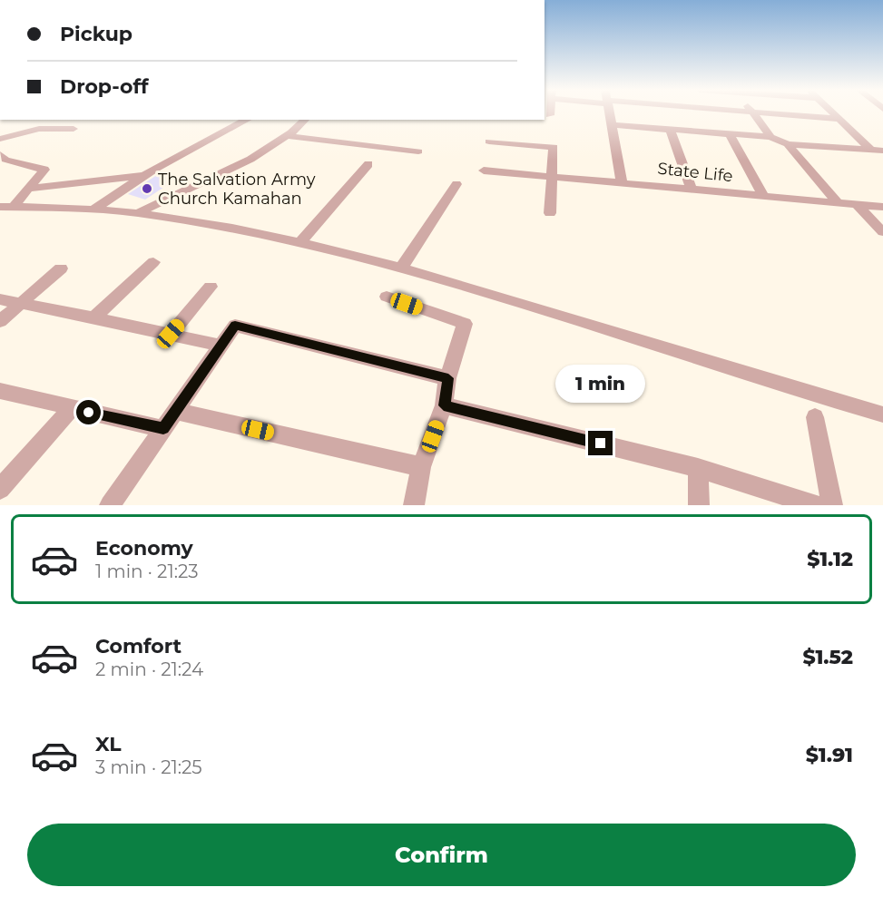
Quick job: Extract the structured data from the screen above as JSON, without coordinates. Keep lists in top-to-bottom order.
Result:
{
  "streets": {
    "street": ["State Life"]
  },
  "places": ["The Salvation Army Church Kamahan"],
  "page": {
    "banner": ["Pickup", "Drop-off"],
    "bubble": "1 min",
    "list": [
      {
        "name": "Economy",
        "note": "1 min · 21:23",
        "value": "$1.12"
      },
      {
        "name": "Comfort",
        "note": "2 min · 21:24",
        "value": "$1.52"
      },
      {
        "name": "XL",
        "note": "3 min · 21:25",
        "value": "$1.91"
      }
    ],
    "buttons": "Confirm"
  }
}
